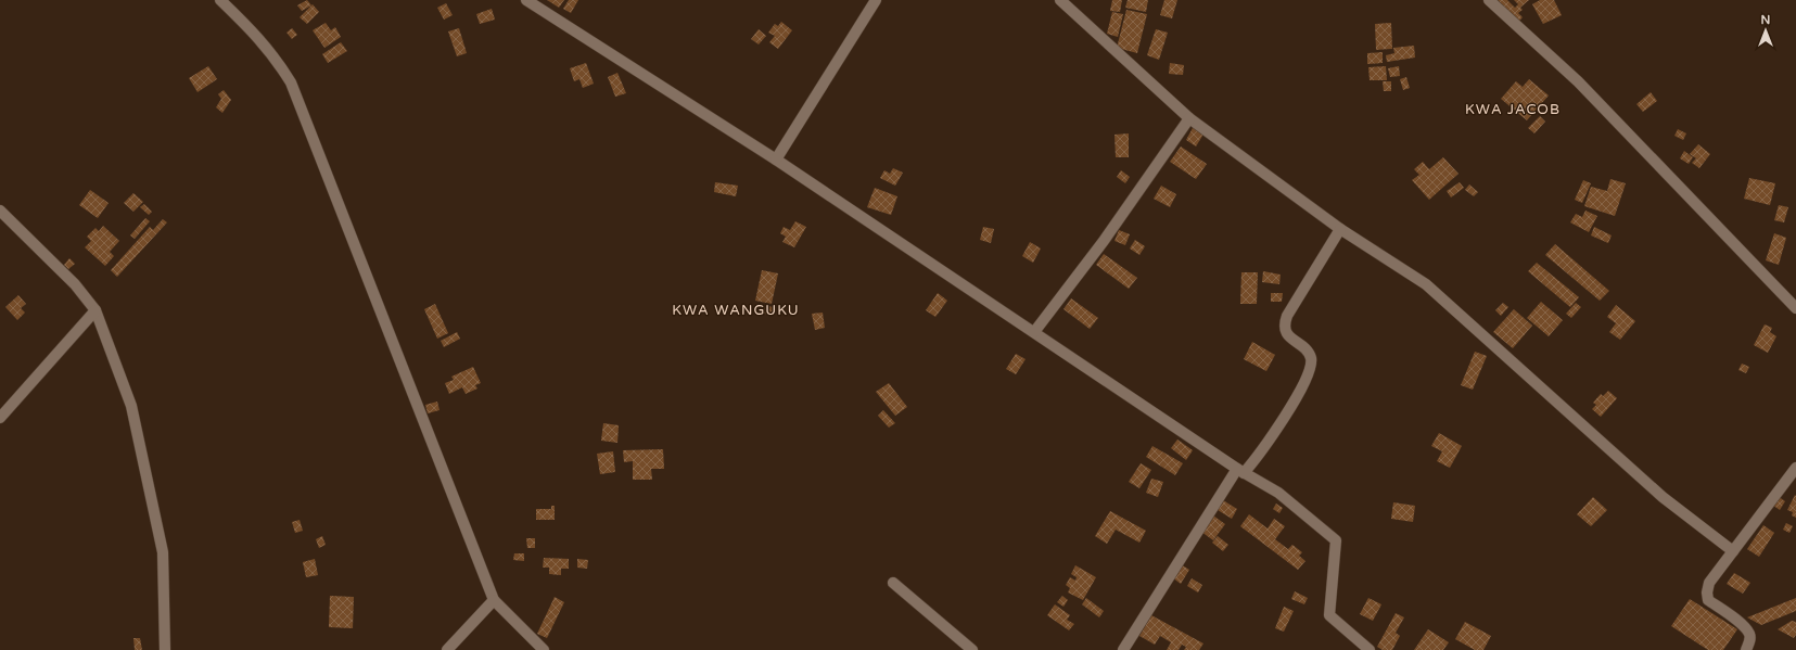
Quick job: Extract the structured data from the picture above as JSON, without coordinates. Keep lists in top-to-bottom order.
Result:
{
  "districts": ["KWA JACOB", "KWA WANGUKU"],
  "north": "top"
}
